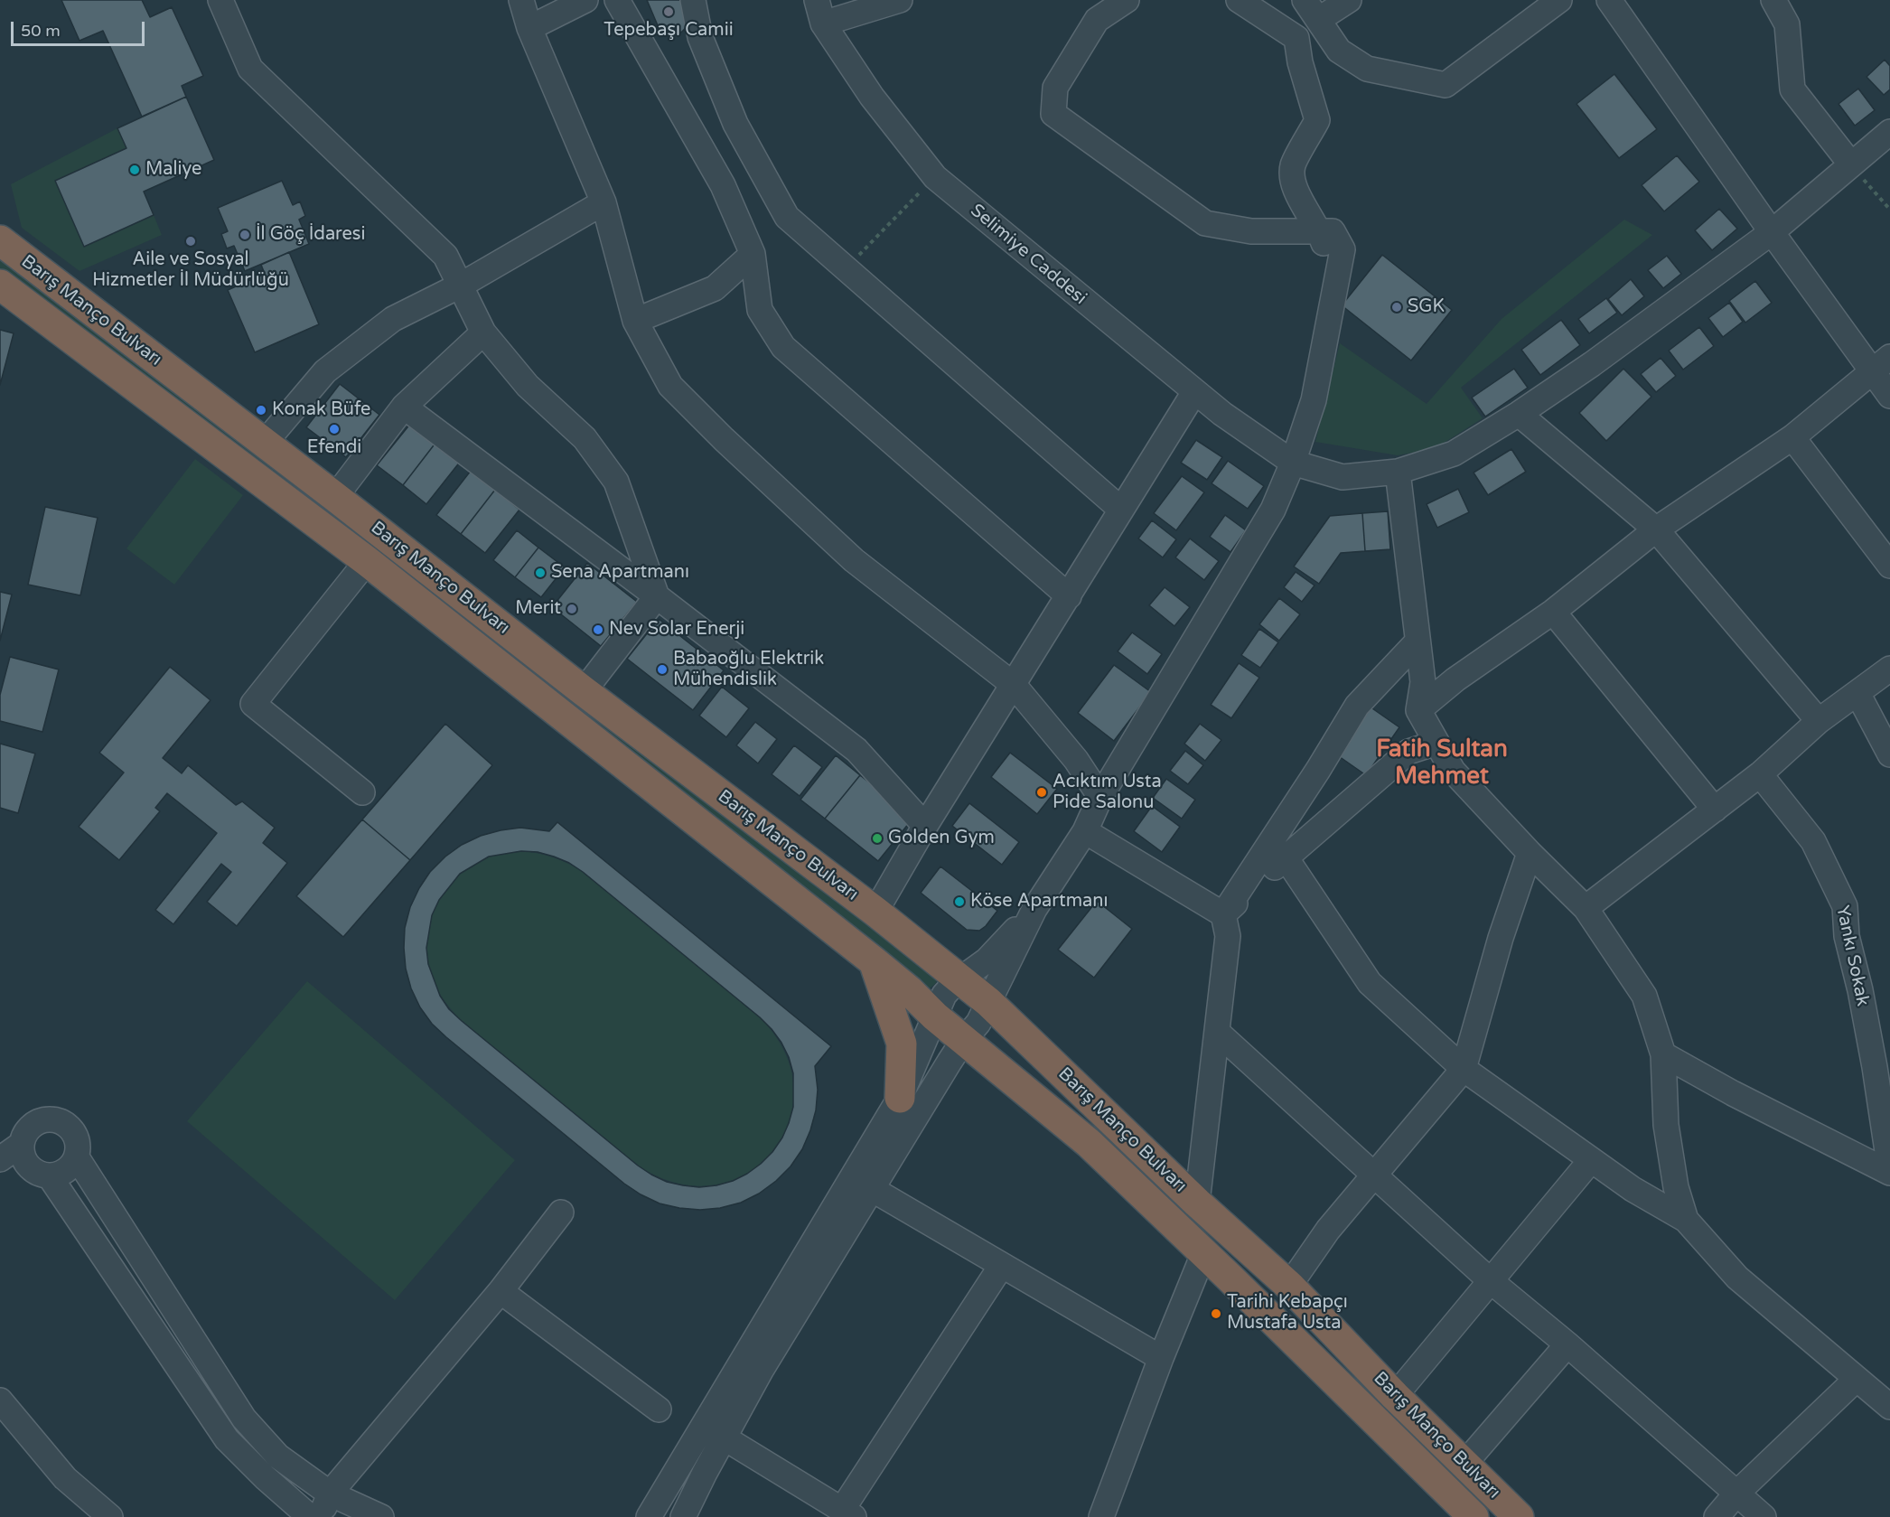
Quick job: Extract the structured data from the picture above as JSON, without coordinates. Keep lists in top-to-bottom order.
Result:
{
  "streets": {
    "highway": ["Barış Manço Bulvarı"],
    "street": ["Selimiye Caddesi", "Yankı Sokak"]
  },
  "districts": ["Fatih Sultan Mehmet"],
  "places": [
    "Tepebaşı Camii",
    "Maliye",
    "İl Göç İdaresi",
    "Aile ve Sosyal Hizmetler İl Müdürlüğü",
    "SGK",
    "Konak Büfe",
    "Efendi",
    "Sena Apartmanı",
    "Merit",
    "Nev Solar Enerji",
    "Babaoğlu Elektrik Mühendislik",
    "Acıktım Usta Pide Salonu",
    "Golden Gym",
    "Köse Apartmanı",
    "Tarihi Kebapçı Mustafa Usta"
  ],
  "scale_bar": "50 m"
}
